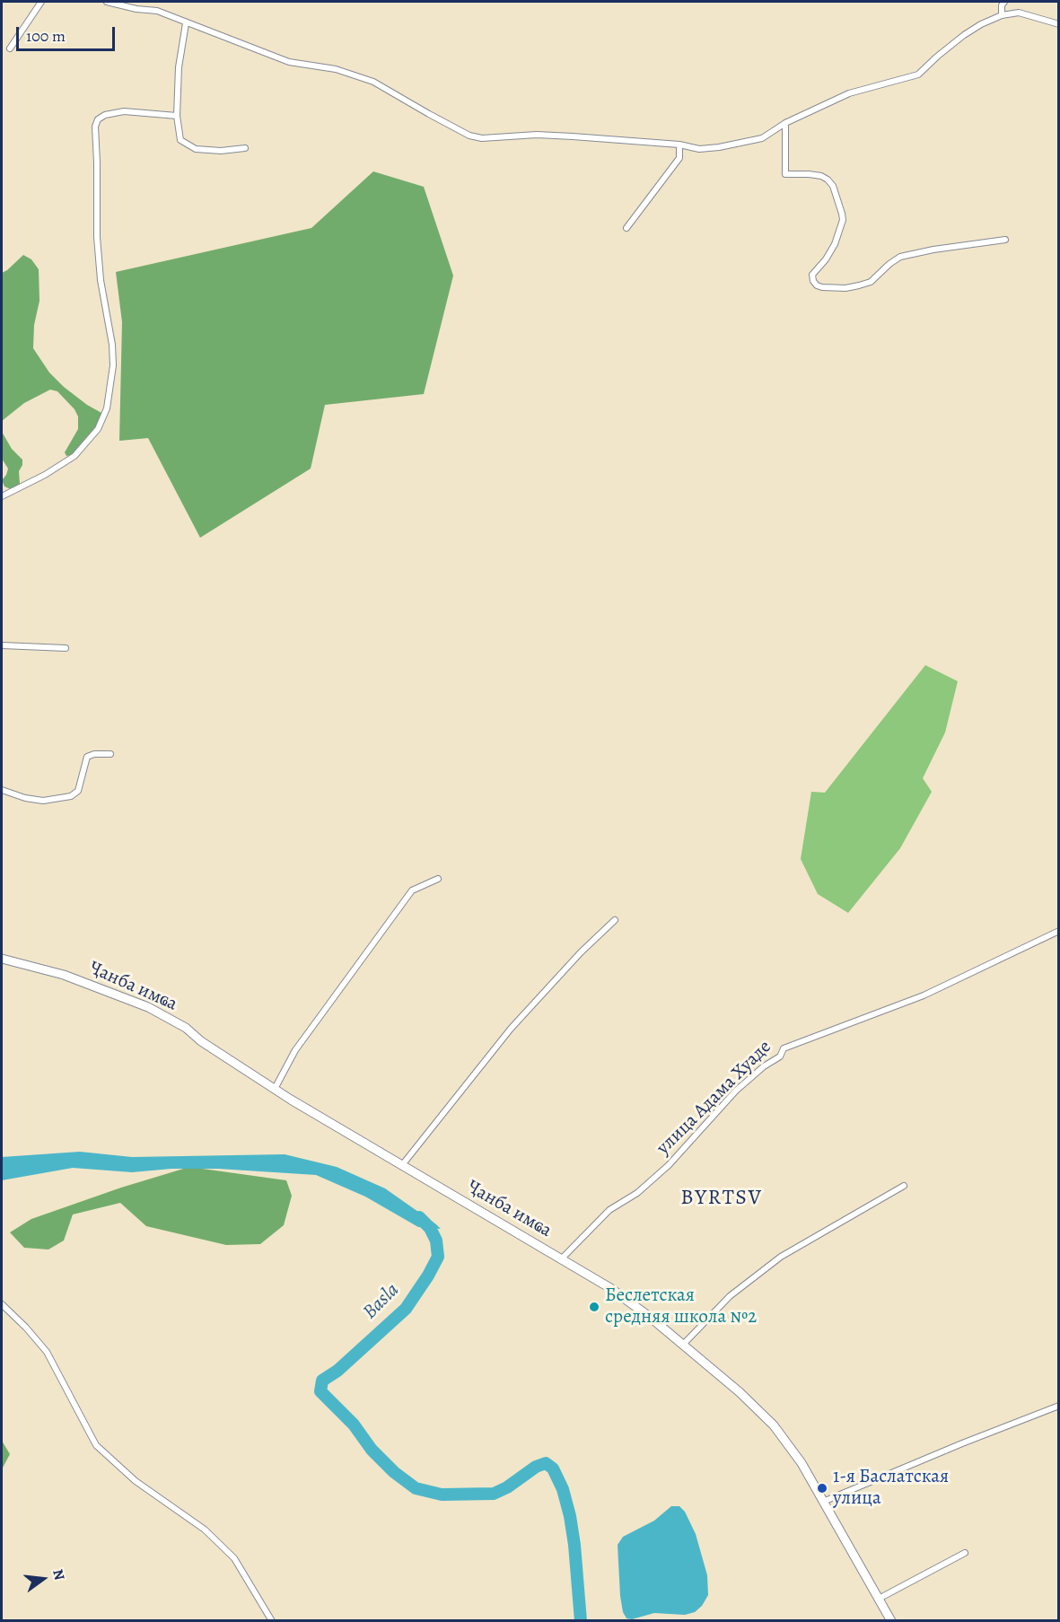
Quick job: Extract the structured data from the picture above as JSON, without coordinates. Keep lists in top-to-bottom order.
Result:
{
  "streets": {
    "street": ["Ҷанба имҩа", "улица Адама Хуаде"]
  },
  "crossings": [
    ["Ҷанба имҩа", "улица Адама Хуаде"]
  ],
  "districts": ["BYRTSV"],
  "water": ["Basla"],
  "places": ["Беслетская средняя школа №2", "1-я Баслатская улица"],
  "scale_bar": "100 m",
  "north": "right"
}
